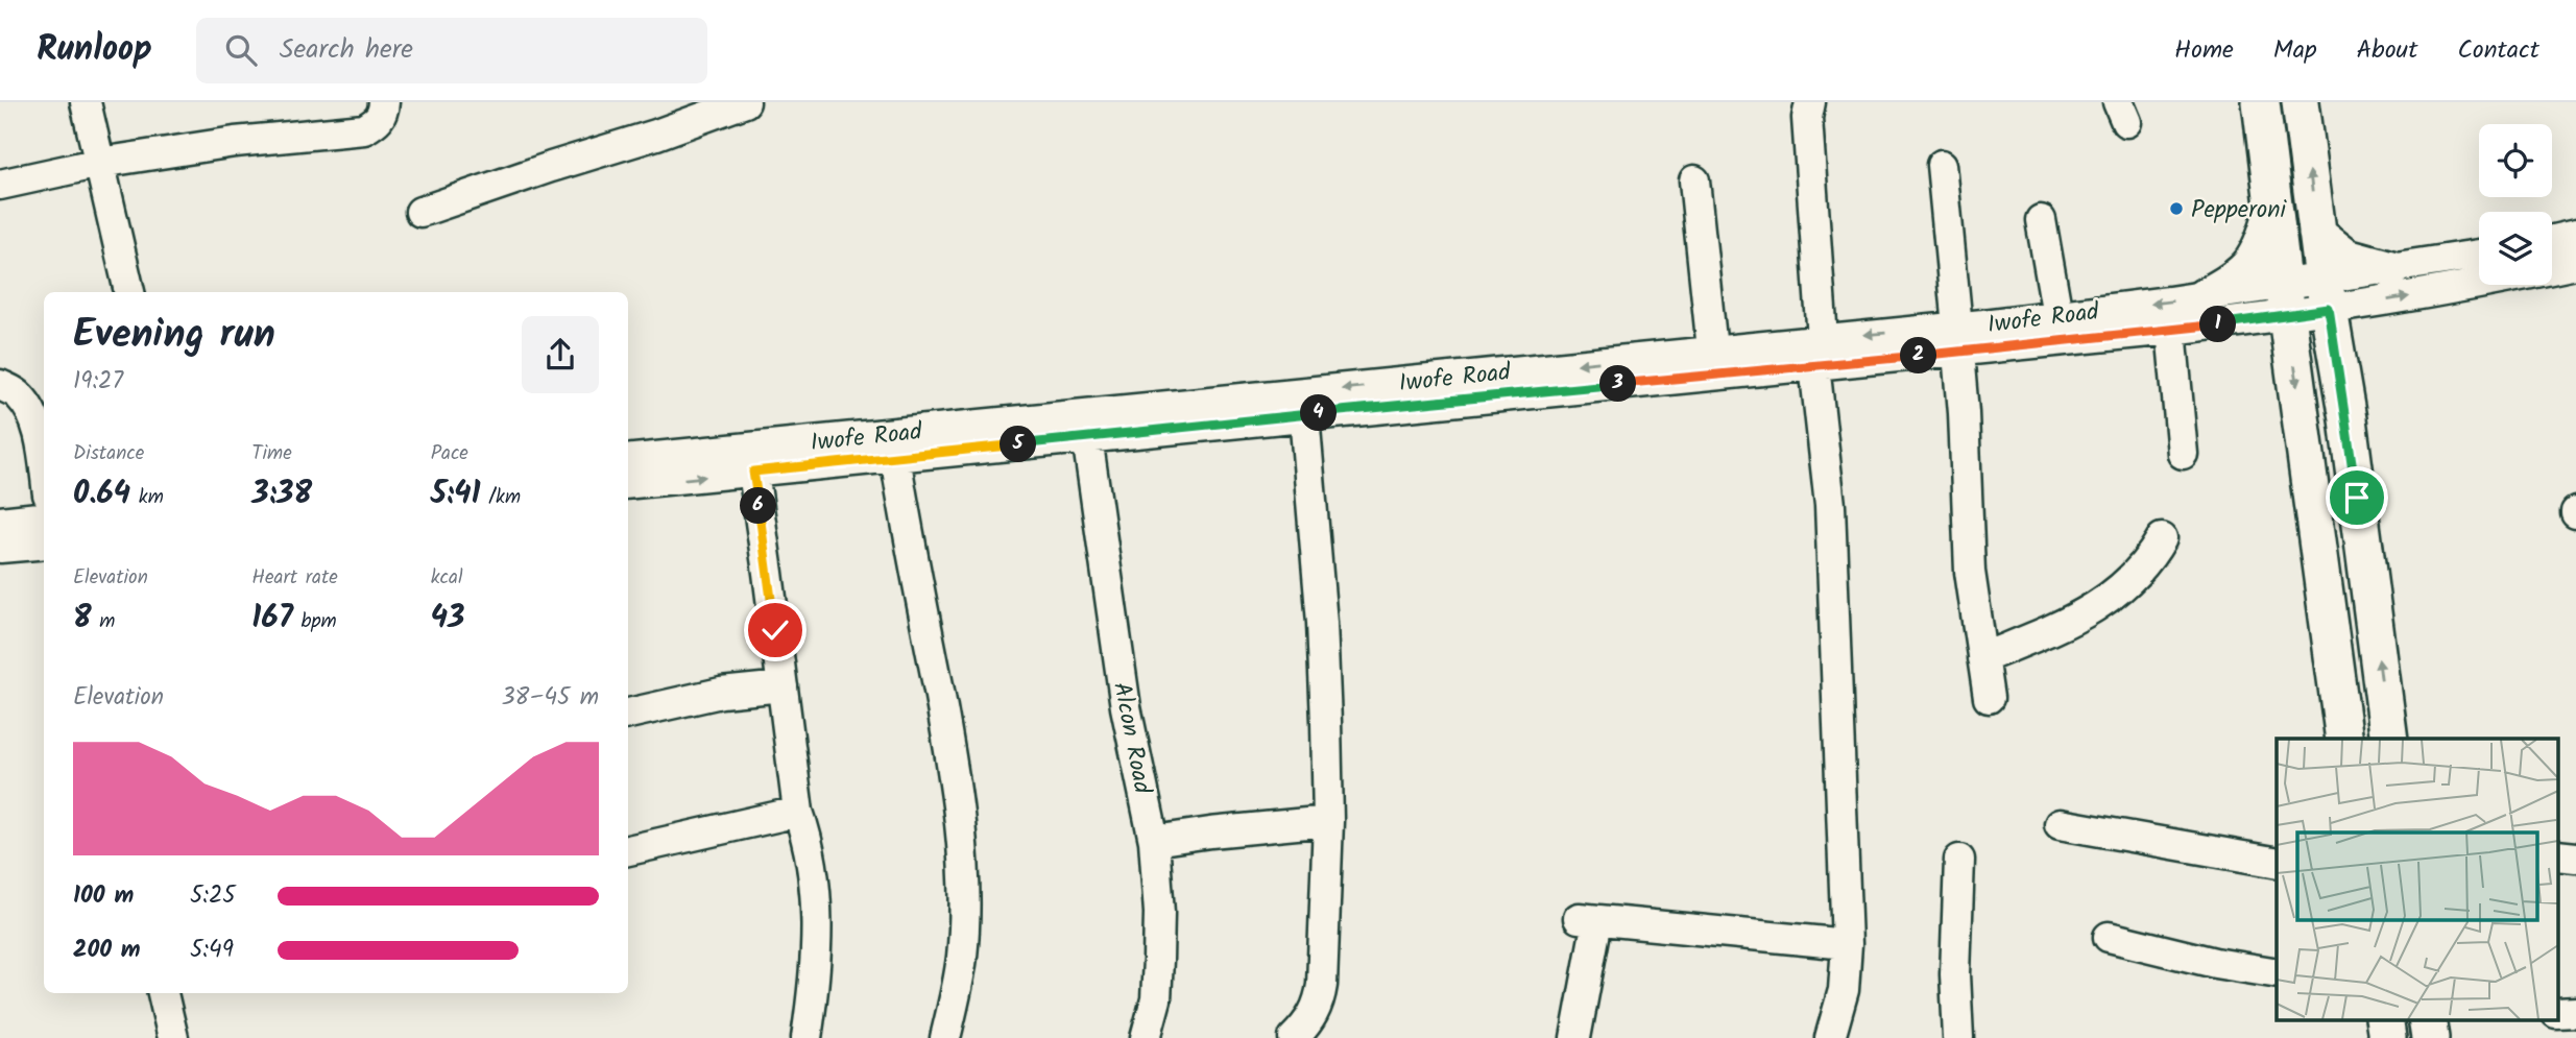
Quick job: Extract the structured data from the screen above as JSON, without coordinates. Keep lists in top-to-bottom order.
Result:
{
  "streets": {
    "street": ["Iwofe Road", "Alcon Road"]
  },
  "crossings": [
    ["Iwofe Road", "Alcon Road"]
  ],
  "places": ["Pepperoni"],
  "page": {
    "header": "Runloop",
    "search": "Search here",
    "nav": [
      "Home",
      "Map",
      "About",
      "Contact"
    ],
    "heading": ["Evening run", "19:27"],
    "pins": [
      "1",
      "2",
      "3",
      "4",
      "5",
      "6"
    ],
    "stats": [
      ["Distance", "0.64 km"],
      ["Time", "3:38"],
      ["Pace", "5:41 /km"],
      ["Elevation", "8 m"],
      ["Heart rate", "167 bpm"],
      ["kcal", "43"]
    ],
    "chart": ["Elevation", "38–45 m"],
    "list": [
      {
        "name": "100 m",
        "note": "5:25"
      },
      {
        "name": "200 m",
        "note": "5:49"
      }
    ]
  }
}
